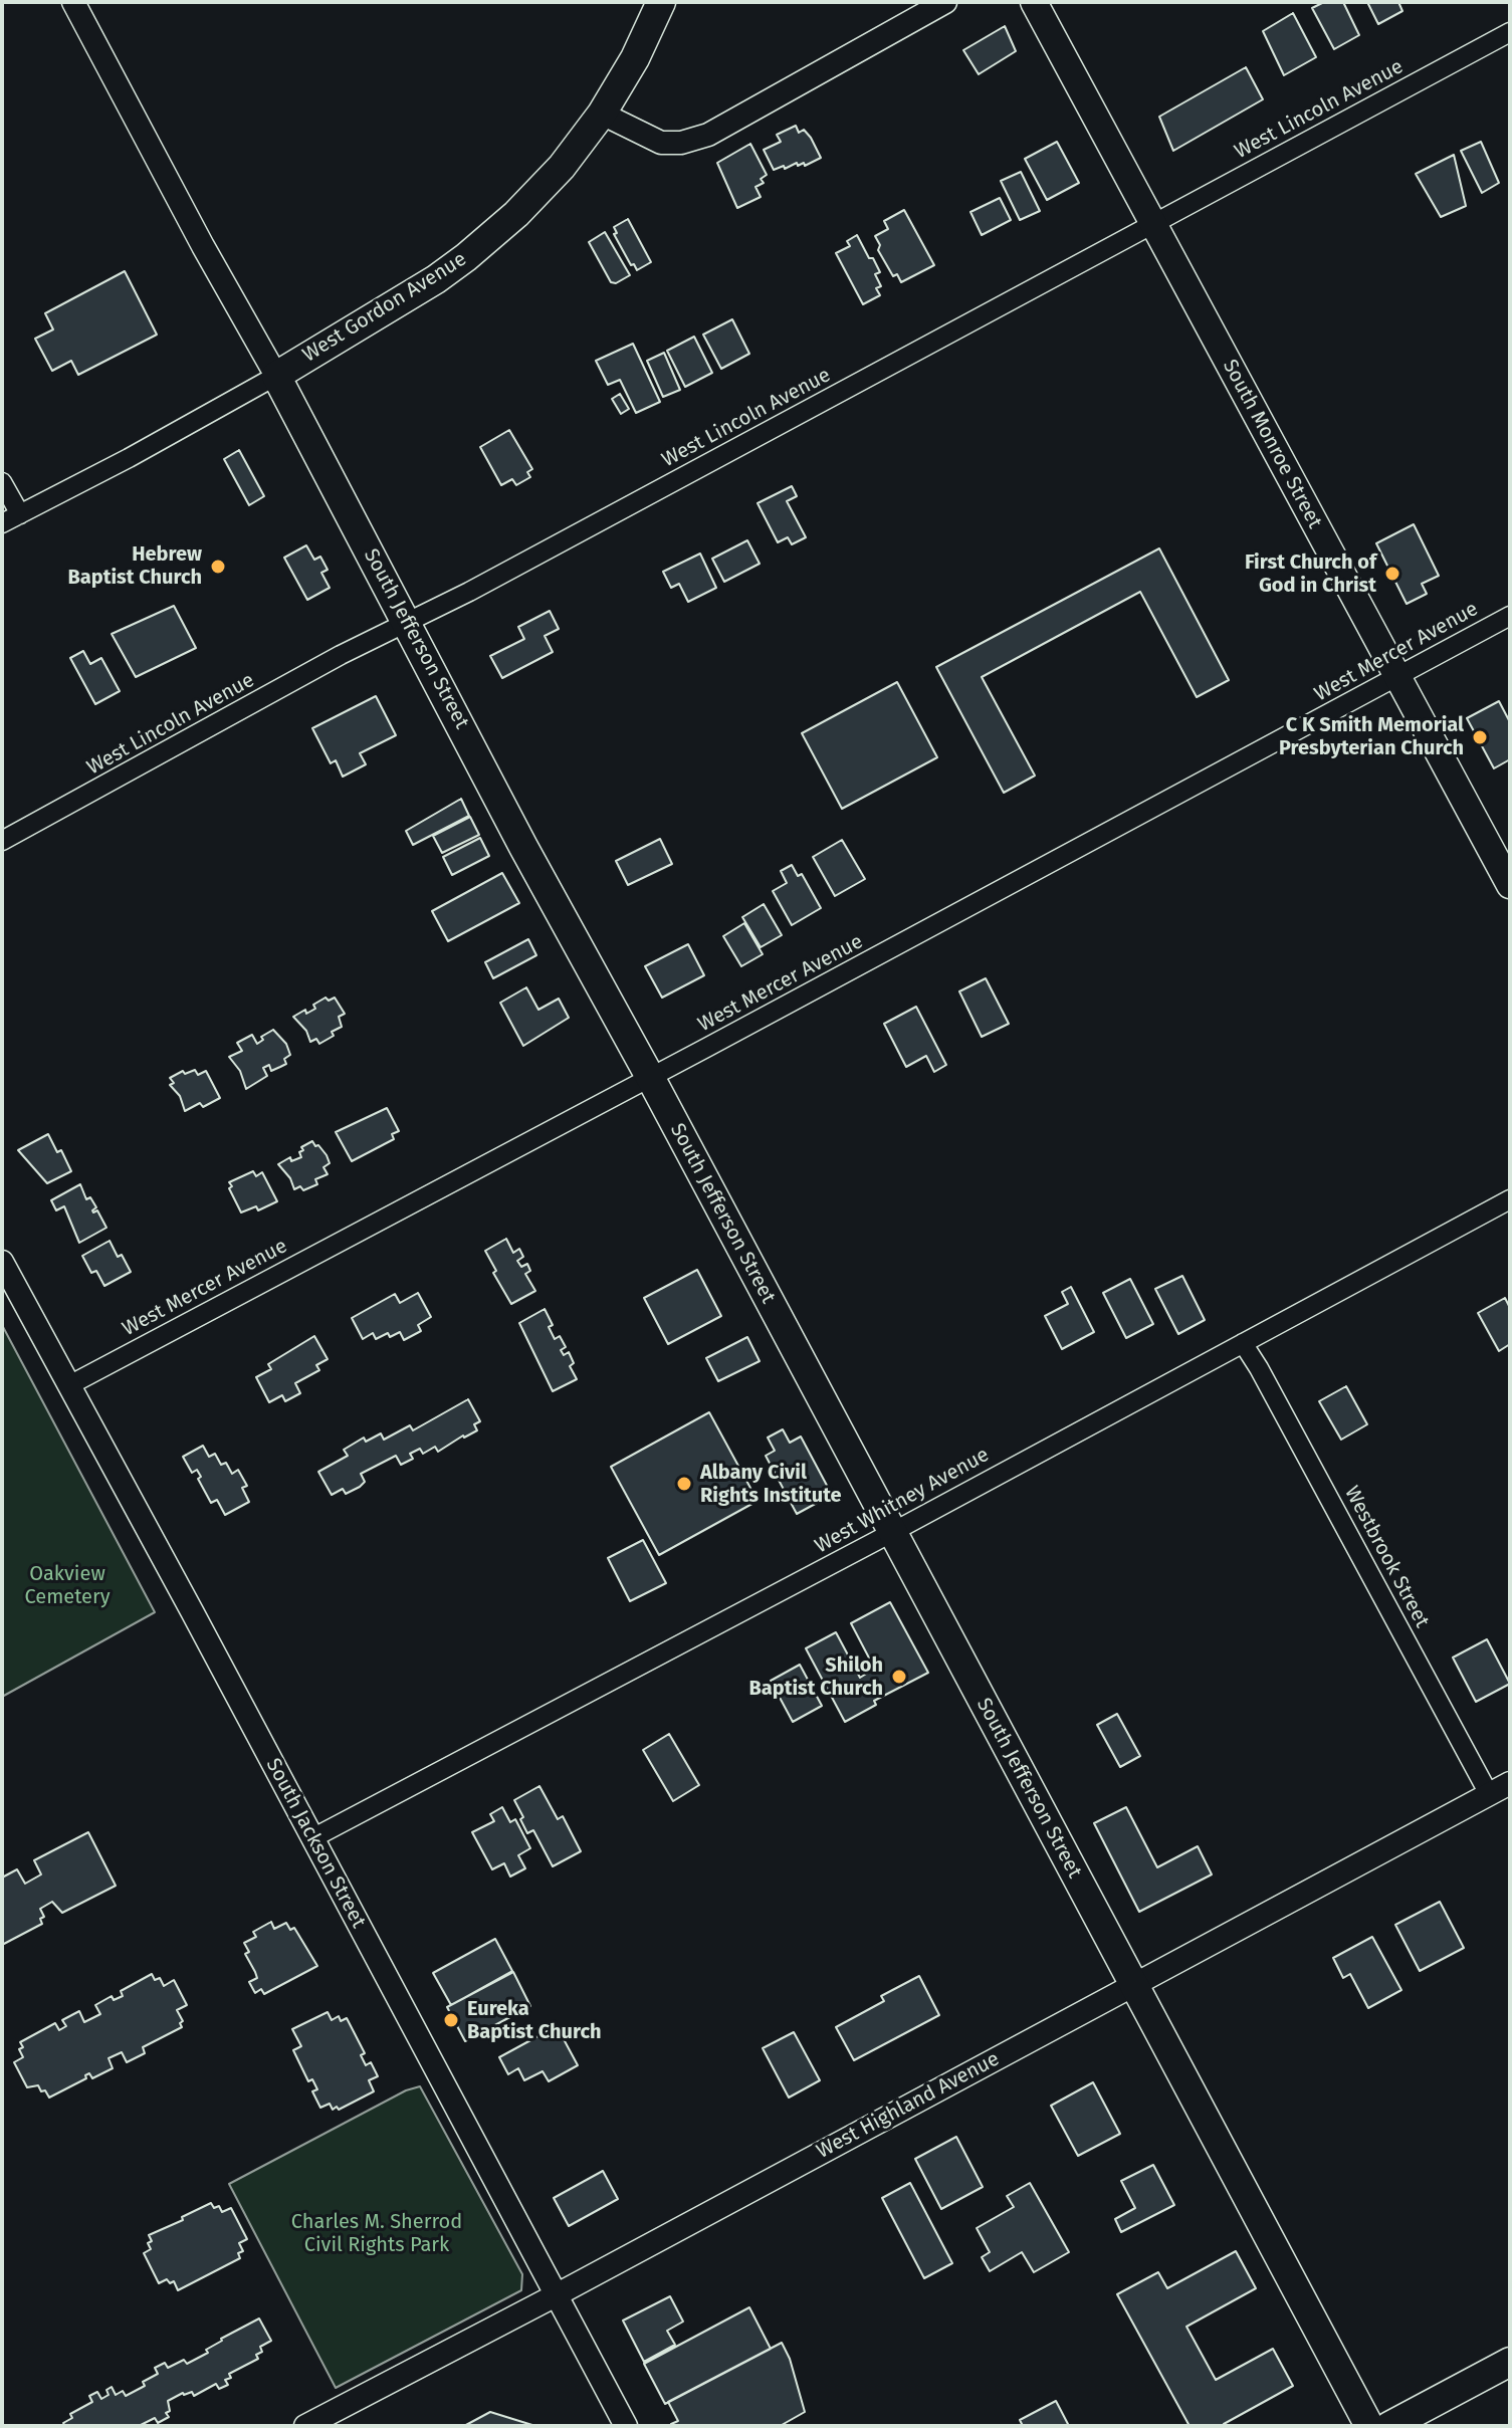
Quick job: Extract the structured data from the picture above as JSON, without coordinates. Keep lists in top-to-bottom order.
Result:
{
  "streets": {
    "main road": ["West Gordon Avenue", "South Monroe Street", "South Jefferson Street"],
    "street": [
      "West Lincoln Avenue",
      "West Mercer Avenue",
      "West Whitney Avenue",
      "Westbrook Street",
      "South Jackson Street",
      "West Highland Avenue"
    ]
  },
  "crossings": [
    ["West Lincoln Avenue", "South Monroe Street"],
    ["West Lincoln Avenue", "South Jefferson Street"],
    ["West Gordon Avenue", "South Jefferson Street"],
    ["South Monroe Street", "West Mercer Avenue"],
    ["South Jefferson Street", "West Mercer Avenue"],
    ["South Jefferson Street", "West Whitney Avenue"],
    ["South Jefferson Street", "West Highland Avenue"],
    ["West Mercer Avenue", "South Jackson Street"],
    ["West Whitney Avenue", "Westbrook Street"],
    ["West Whitney Avenue", "South Jackson Street"],
    ["Westbrook Street", "West Highland Avenue"],
    ["South Jackson Street", "West Highland Avenue"]
  ],
  "parks": ["Oakview Cemetery", "Charles M. Sherrod Civil Rights Park"],
  "places": [
    "Hebrew Baptist Church",
    "First Church of God in Christ",
    "C K Smith Memorial Presbyterian Church",
    "Albany Civil Rights Institute",
    "Shiloh Baptist Church",
    "Eureka Baptist Church"
  ]
}
